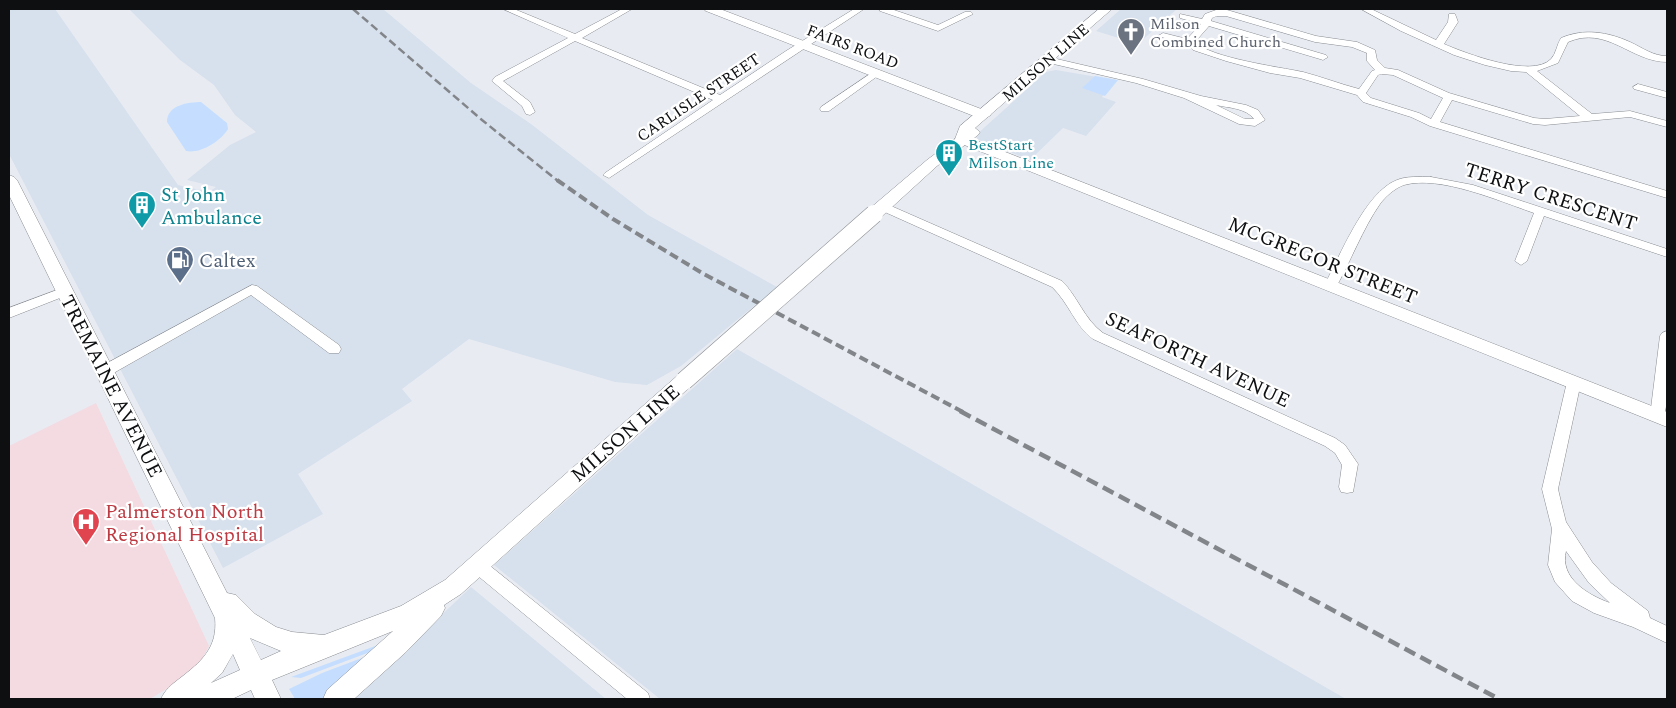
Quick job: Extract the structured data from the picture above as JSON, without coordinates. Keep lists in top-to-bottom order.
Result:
{
  "streets": {
    "main road": ["MILSON LINE", "TREMAINE AVENUE"],
    "street": [
      "FAIRS ROAD",
      "CARLISLE STREET",
      "TERRY CRESCENT",
      "MCGREGOR STREET",
      "SEAFORTH AVENUE"
    ]
  },
  "crossings": [
    ["FAIRS ROAD", "MILSON LINE"],
    ["FAIRS ROAD", "CARLISLE STREET"],
    ["MILSON LINE", "MCGREGOR STREET"],
    ["MILSON LINE", "SEAFORTH AVENUE"],
    ["MILSON LINE", "TREMAINE AVENUE"],
    ["TERRY CRESCENT", "MCGREGOR STREET"]
  ],
  "places": {
    "church": ["Milson Combined Church"],
    "building": ["BestStart Milson Line", "St John Ambulance"],
    "fuel station": ["Caltex"],
    "hospital": ["Palmerston North Regional Hospital"]
  }
}
